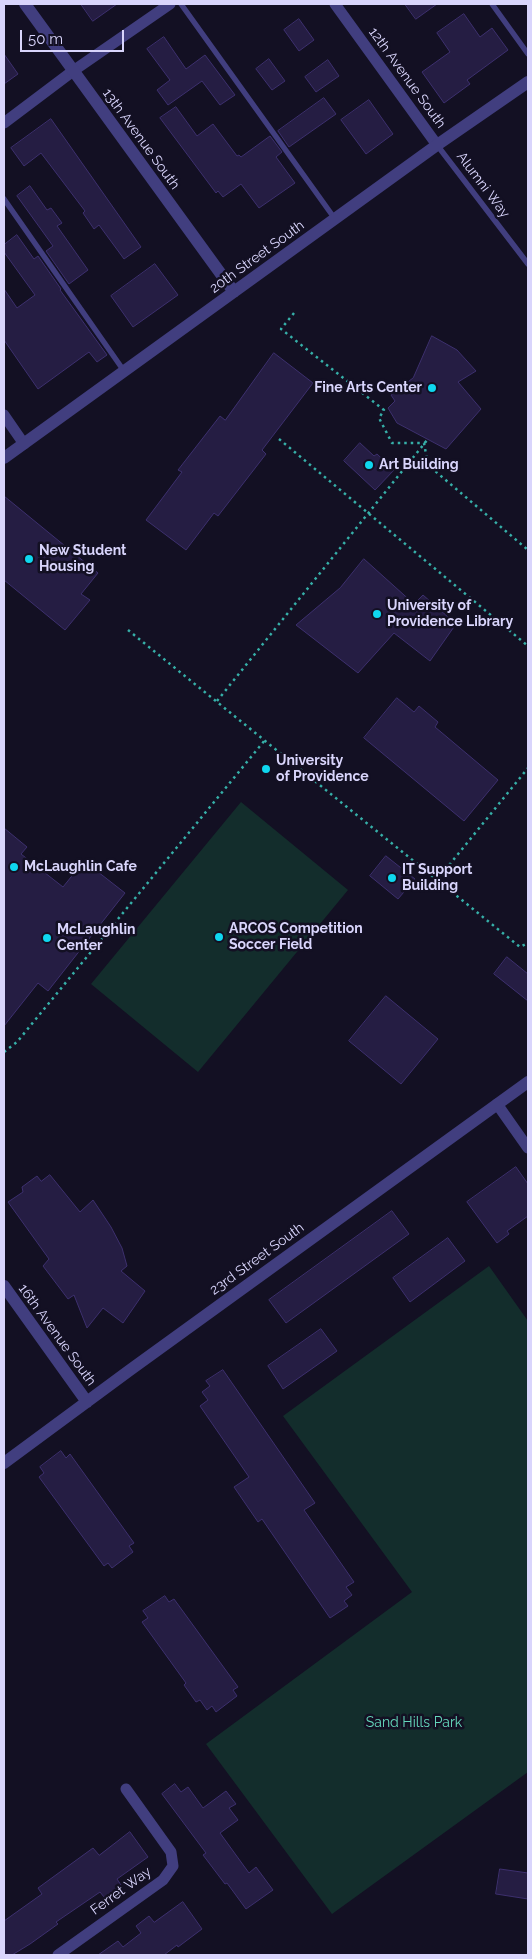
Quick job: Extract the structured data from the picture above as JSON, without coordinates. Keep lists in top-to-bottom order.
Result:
{
  "streets": {
    "street": [
      "12th Avenue South",
      "13th Avenue South",
      "20th Street South",
      "23rd Street South",
      "16th Avenue South",
      "Ferret Way"
    ],
    "lane": ["Alumni Way"]
  },
  "crossings": [
    ["12th Avenue South", "Alumni Way"],
    ["12th Avenue South", "20th Street South"],
    ["13th Avenue South", "20th Street South"],
    ["Alumni Way", "20th Street South"],
    ["23rd Street South", "16th Avenue South"]
  ],
  "parks": ["Sand Hills Park"],
  "places": [
    "Fine Arts Center",
    "Art Building",
    "New Student Housing",
    "University of Providence Library",
    "University of Providence",
    "McLaughlin Cafe",
    "IT Support Building",
    "ARCOS Competition Soccer Field",
    "McLaughlin Center"
  ],
  "scale_bar": "50 m"
}
